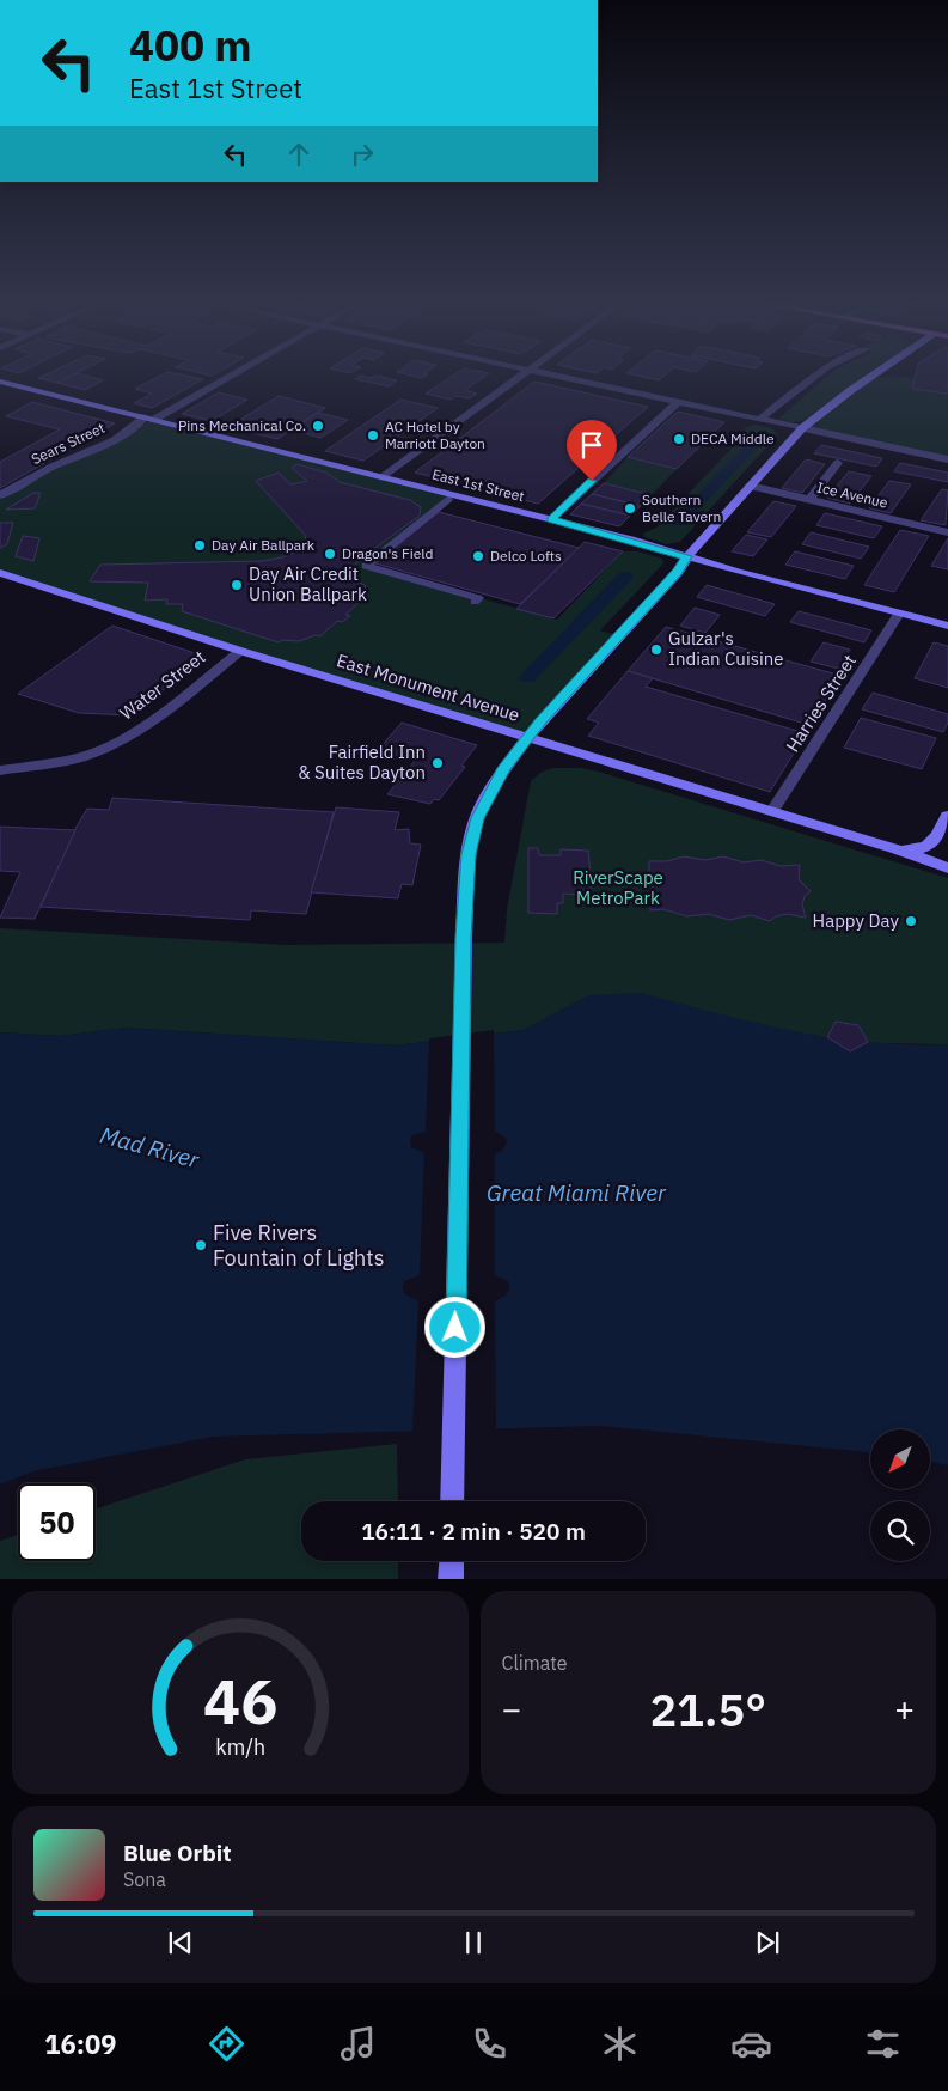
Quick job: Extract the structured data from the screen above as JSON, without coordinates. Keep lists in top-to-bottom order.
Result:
{
  "streets": {
    "main road": ["East 1st Street", "East Monument Avenue"],
    "street": [
      "Sears Street",
      "Ice Avenue",
      "Water Street",
      "Harries Street"
    ]
  },
  "crossings": [
    ["Sears Street", "East 1st Street"],
    ["East 1st Street", "Harries Street"],
    ["Water Street", "East Monument Avenue"],
    ["East Monument Avenue", "Harries Street"]
  ],
  "water": ["Mad River", "Great Miami River"],
  "parks": ["RiverScape MetroPark"],
  "places": [
    "Pins Mechanical Co.",
    "AC Hotel by Marriott Dayton",
    "DECA Middle",
    "Southern Belle Tavern",
    "Day Air Ballpark",
    "Dragon's Field",
    "Delco Lofts",
    "Day Air Credit Union Ballpark",
    "Gulzar's Indian Cuisine",
    "Fairfield Inn & Suites Dayton",
    "Happy Day",
    "Five Rivers Fountain of Lights"
  ],
  "north": "bottom left",
  "page": {
    "turn": ["400 m", "East 1st Street"],
    "limit": "50",
    "trip": "16:11 · 2 min · 520 m",
    "tile": "Climate",
    "heat": ["−", "21.5°", "+"],
    "song": ["Blue Orbit", "Sona"],
    "tabs": "16:09",
    "gauge": ["46", "km/h"]
  }
}
